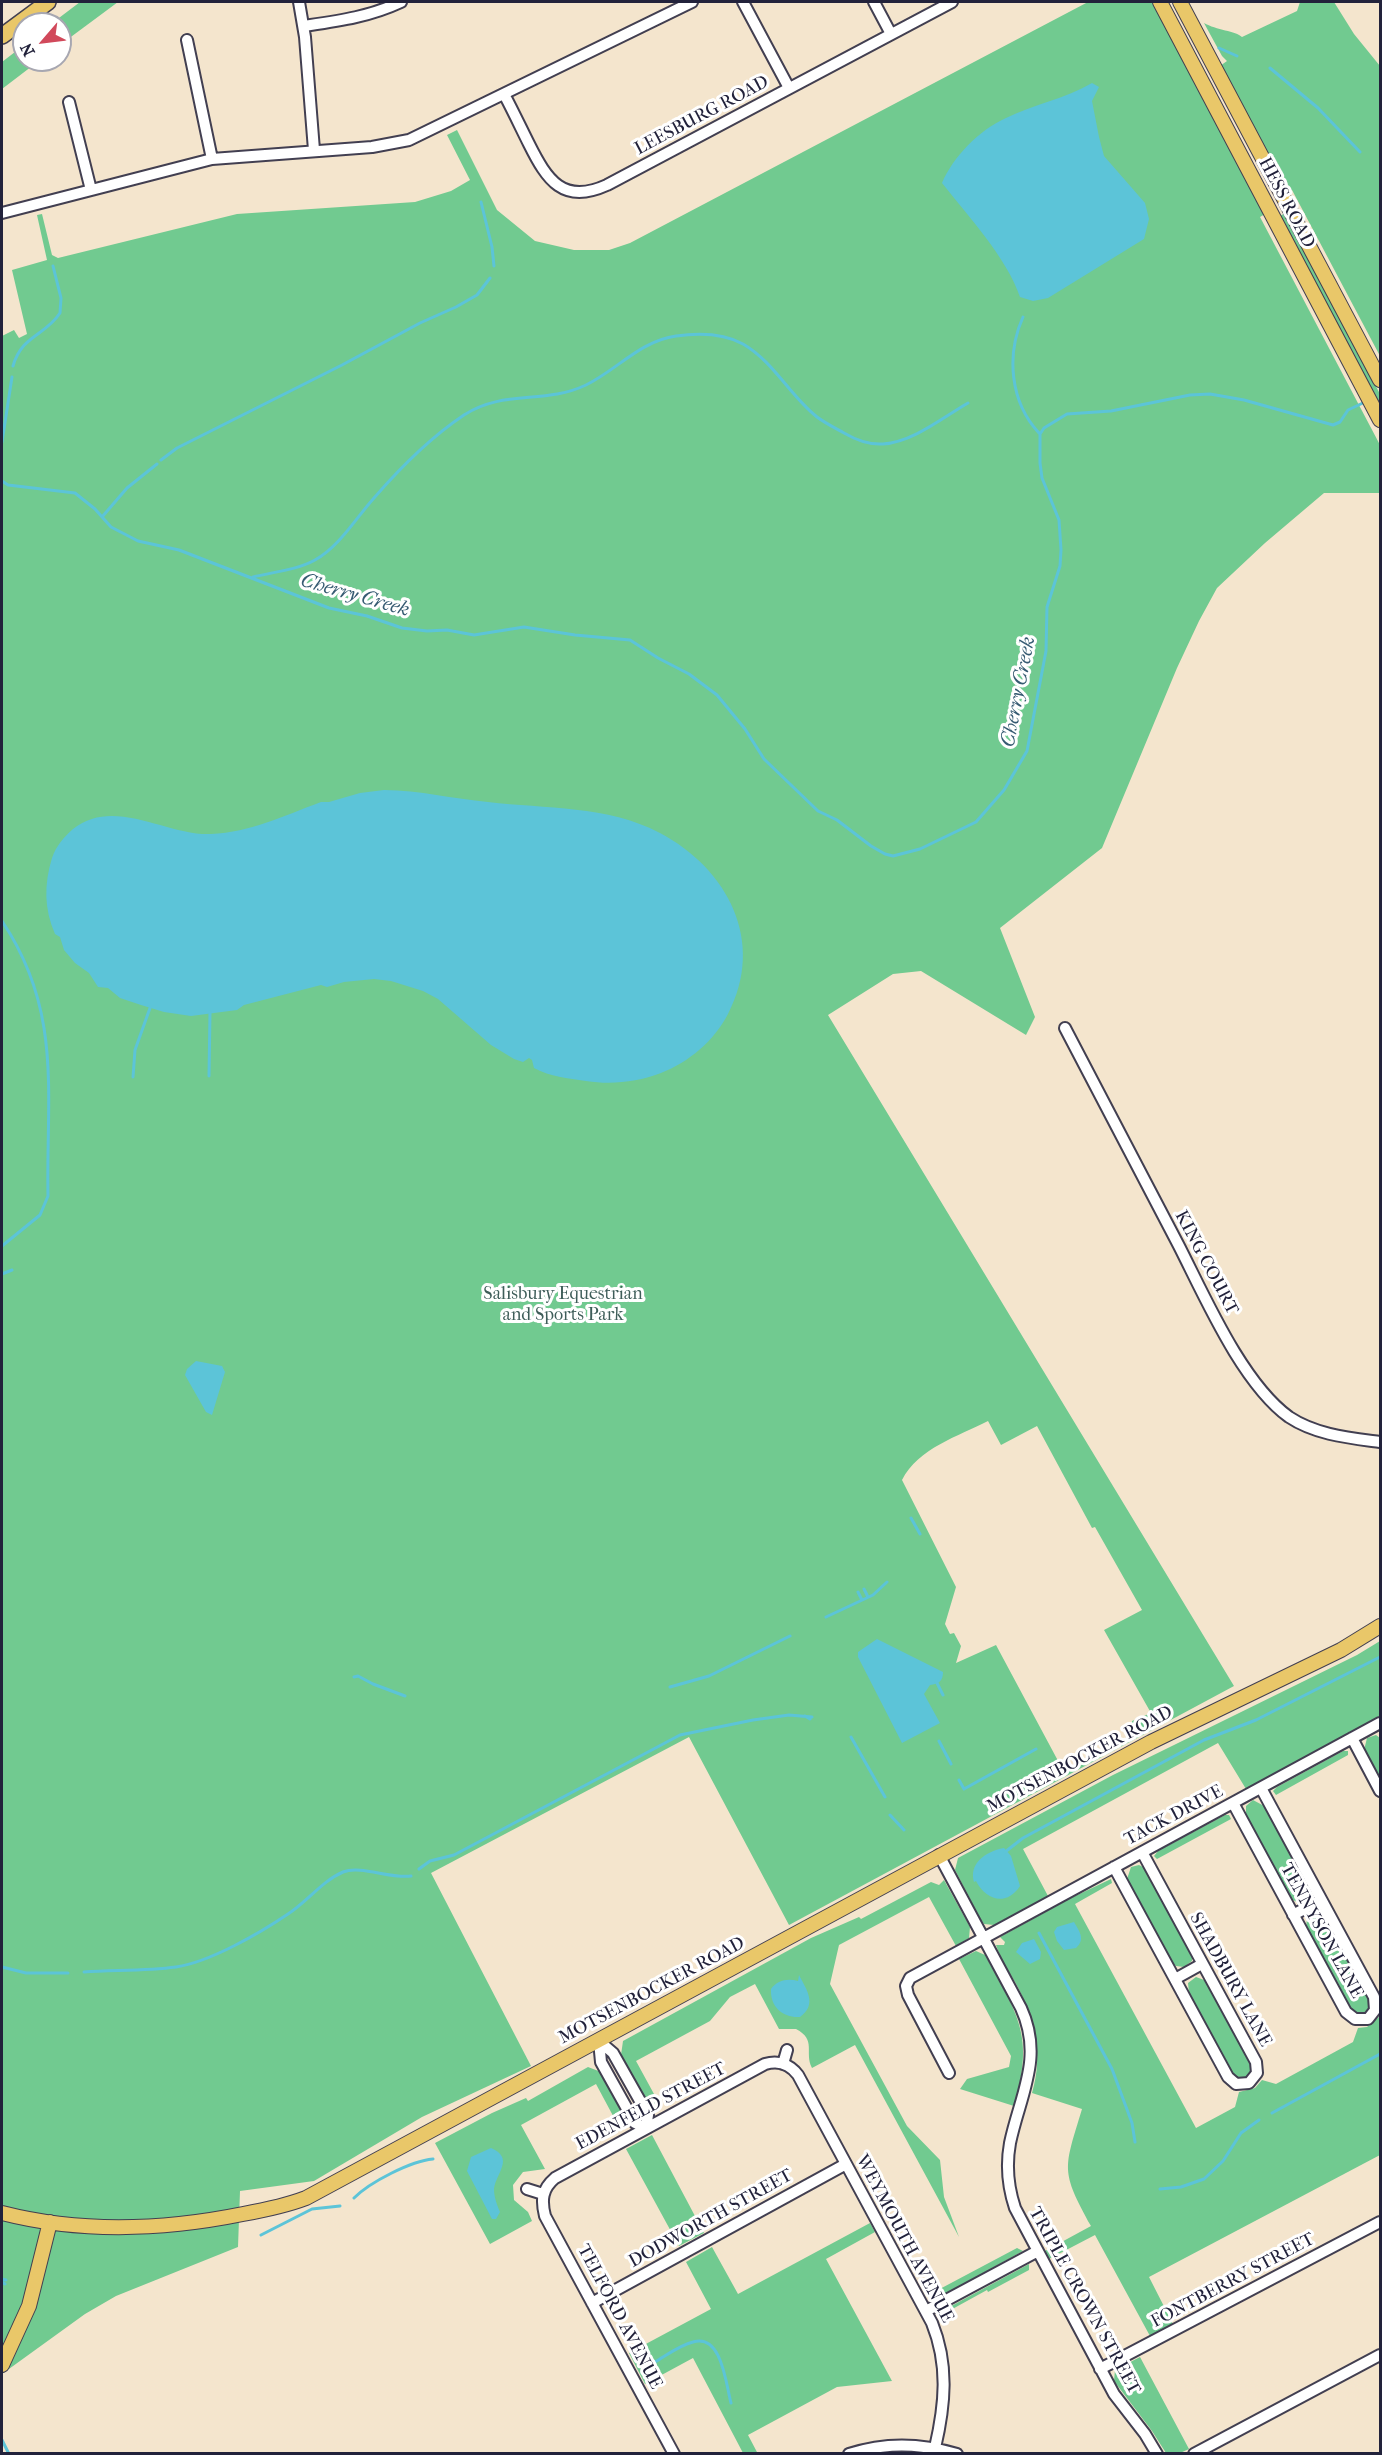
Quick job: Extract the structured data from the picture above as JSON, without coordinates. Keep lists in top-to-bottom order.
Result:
{
  "streets": {
    "main road": ["HESS ROAD", "MOTSENBOCKER ROAD"],
    "street": [
      "LEESBURG ROAD",
      "KING COURT",
      "TACK DRIVE",
      "TENNYSON LANE",
      "SHADBURY LANE",
      "EDENFELD STREET",
      "DODWORTH STREET",
      "WEYMOUTH AVENUE",
      "FONTBERRY STREET",
      "TRIPLE CROWN STREET",
      "TELFORD AVENUE"
    ]
  },
  "crossings": [
    ["MOTSENBOCKER ROAD", "TRIPLE CROWN STREET"],
    ["TACK DRIVE", "TENNYSON LANE"],
    ["TACK DRIVE", "SHADBURY LANE"],
    ["TACK DRIVE", "TRIPLE CROWN STREET"],
    ["EDENFELD STREET", "WEYMOUTH AVENUE"],
    ["EDENFELD STREET", "TELFORD AVENUE"],
    ["DODWORTH STREET", "WEYMOUTH AVENUE"],
    ["DODWORTH STREET", "TELFORD AVENUE"],
    ["FONTBERRY STREET", "TRIPLE CROWN STREET"]
  ],
  "water": ["Cherry Creek"],
  "parks": ["Salisbury Equestrian and Sports Park"],
  "north": "bottom left"
}
